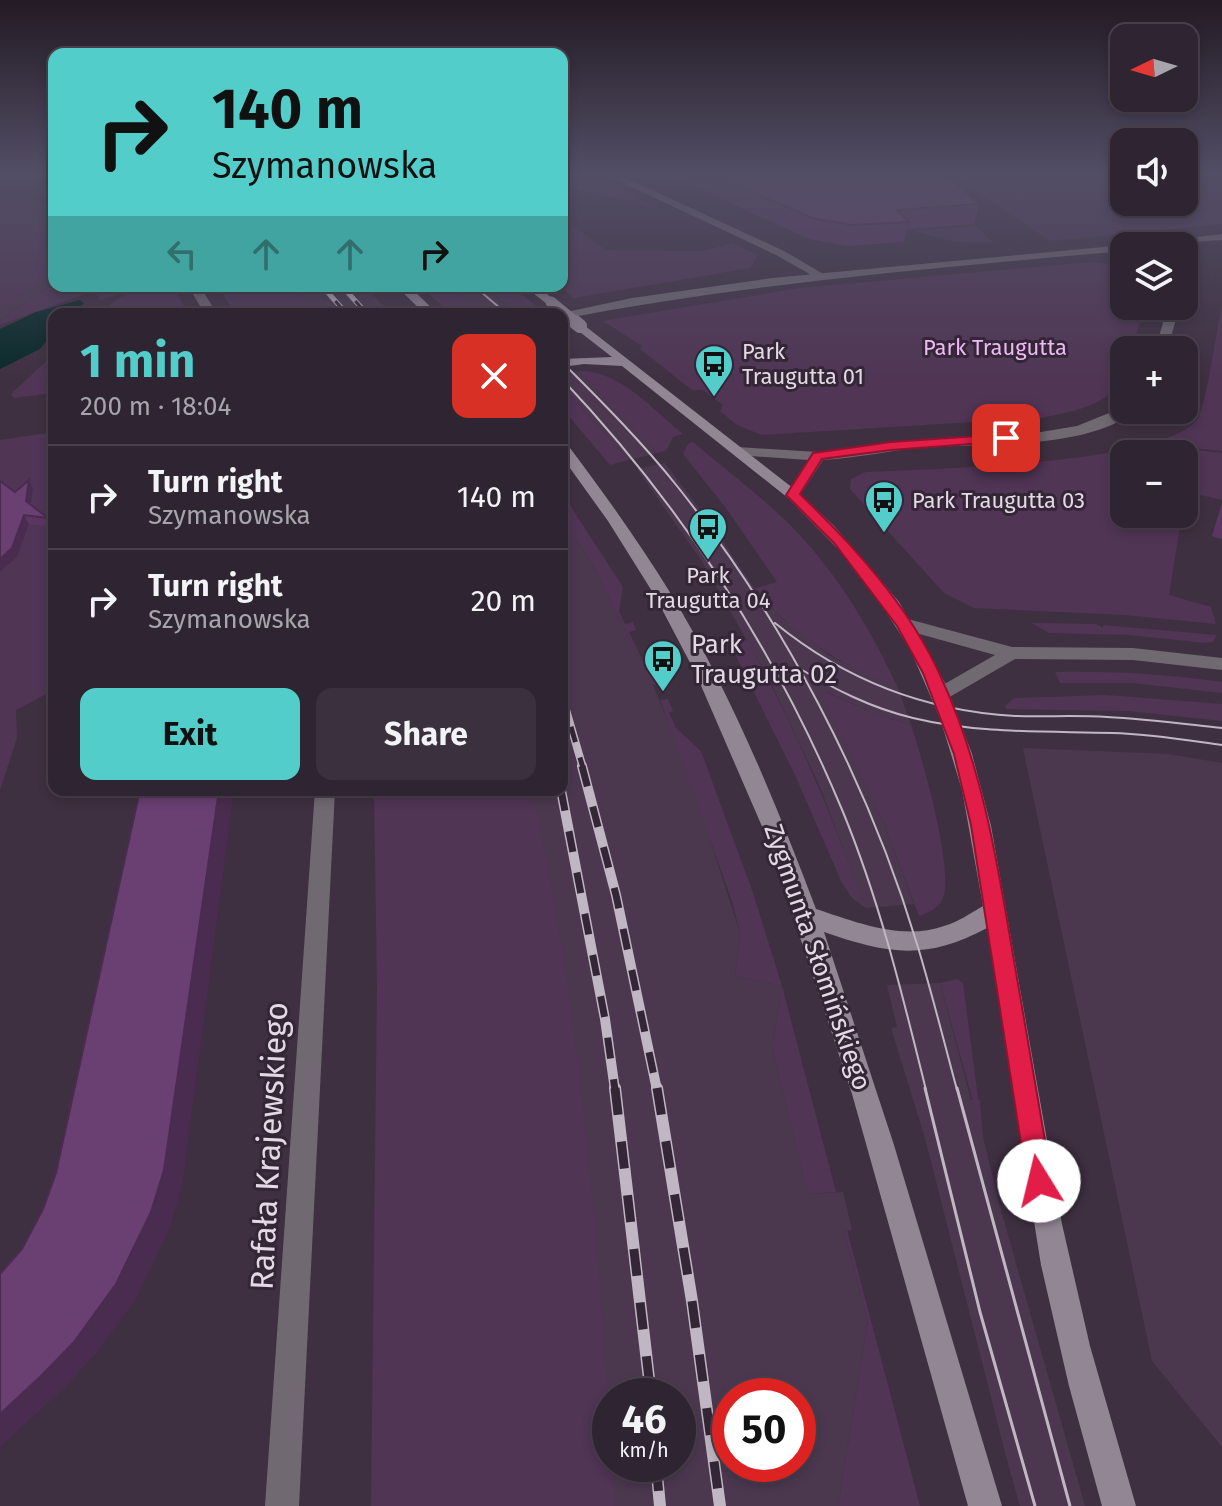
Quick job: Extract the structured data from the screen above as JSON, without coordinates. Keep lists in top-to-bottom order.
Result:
{
  "streets": {
    "main road": ["Zygmunta Słomińskiego"],
    "street": ["Rafała Krajewskiego"]
  },
  "parks": ["Park Traugutta"],
  "places": {
    "bus stop": [
      "Park Traugutta 01",
      "Park Traugutta 03",
      "Park Traugutta 04",
      "Park Traugutta 02"
    ]
  },
  "north": "left",
  "page": {
    "map_buttons": ["+", "−"],
    "turn": ["140 m", "Szymanowska"],
    "heading": ["1 min", "200 m · 18:04"],
    "list": [
      {
        "name": "Turn right",
        "note": "Szymanowska",
        "value": "140 m"
      },
      {
        "name": "Turn right",
        "note": "Szymanowska",
        "value": "20 m"
      }
    ],
    "buttons": ["Exit", "Share"],
    "speed": "46 km/h",
    "limit": "50"
  }
}
